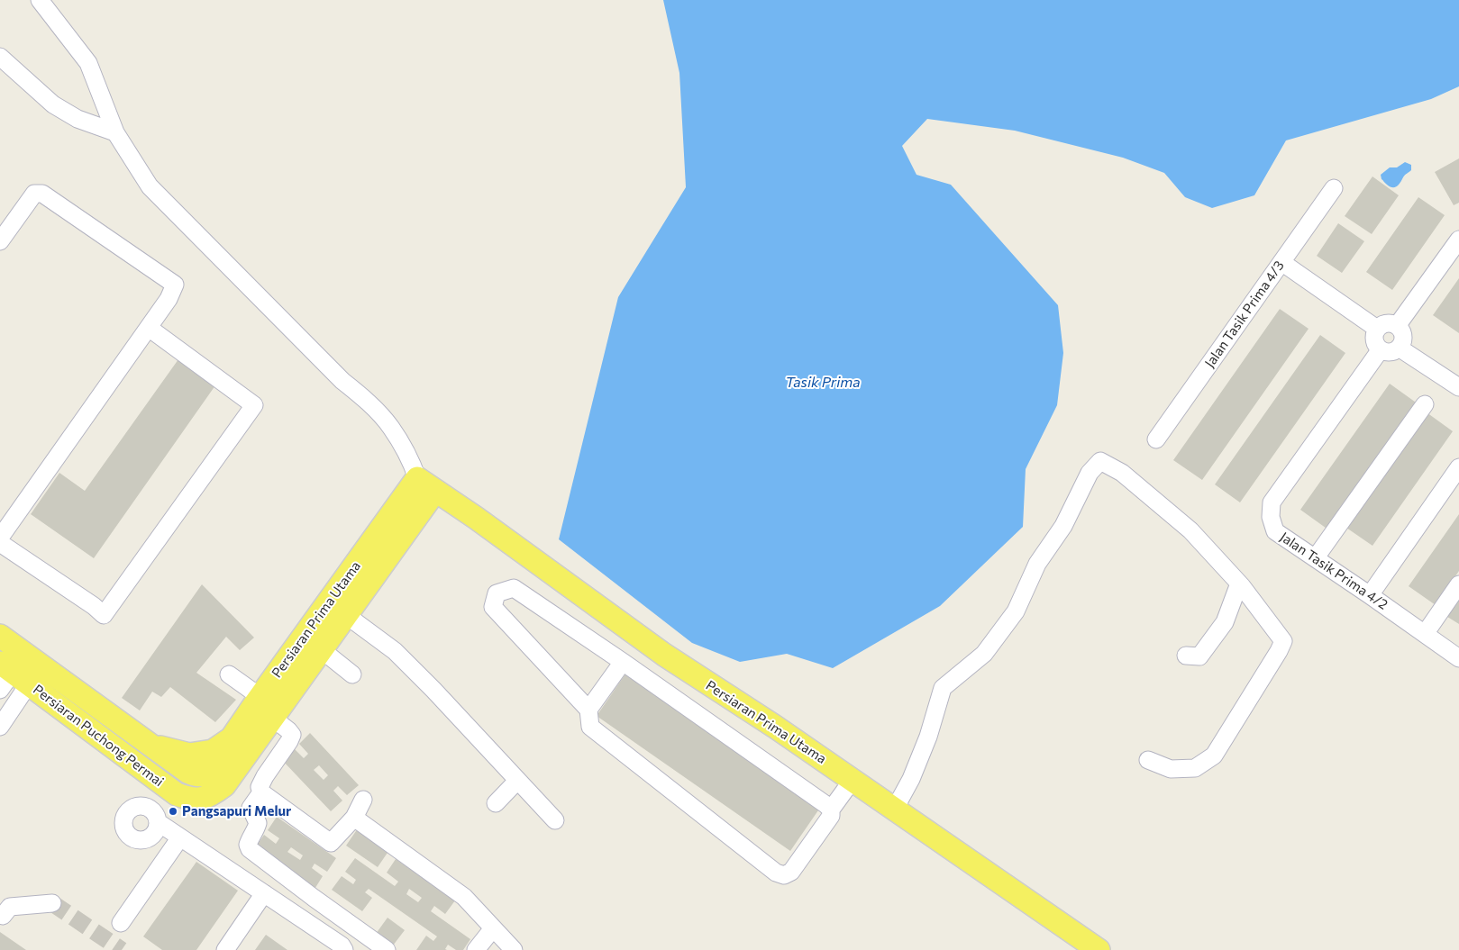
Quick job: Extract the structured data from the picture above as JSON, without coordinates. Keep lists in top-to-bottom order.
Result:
{
  "streets": {
    "main road": ["Persiaran Prima Utama", "Persiaran Puchong Permai"],
    "street": ["Jalan Tasik Prima 4/3", "Jalan Tasik Prima 4/2"]
  },
  "crossings": [
    ["Persiaran Prima Utama", "Persiaran Puchong Permai"]
  ],
  "water": ["Tasik Prima"],
  "places": ["Pangsapuri Melur"]
}
